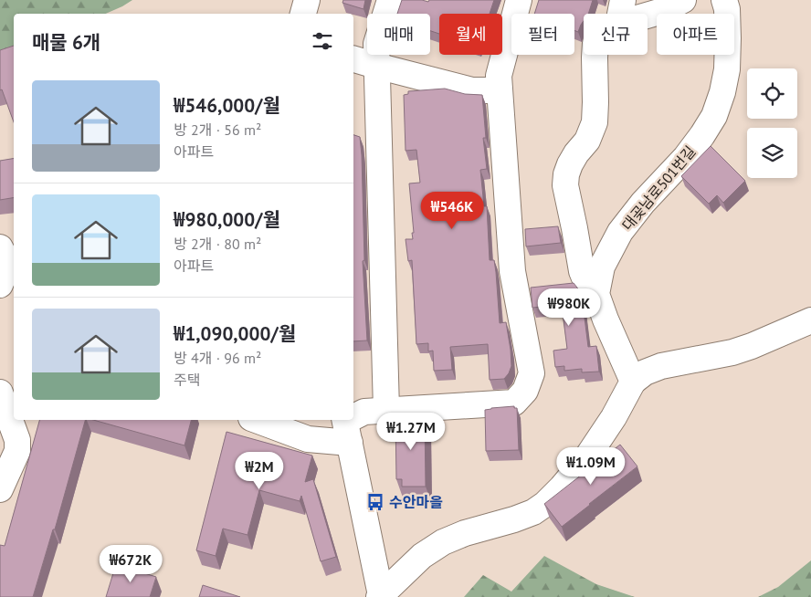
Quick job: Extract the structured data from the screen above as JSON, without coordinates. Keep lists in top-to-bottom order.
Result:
{
  "streets": {
    "lane": ["대곶남로501번길"]
  },
  "places": {
    "bus stop": ["수안마을"]
  },
  "page": {
    "chip": [
      "매매",
      "월세",
      "필터",
      "신규",
      "아파트"
    ],
    "heading": "매물 6개",
    "list": [
      {
        "name": "₩546,000/월",
        "note": "방 2개 · 56 m² · 아파트"
      },
      {
        "name": "₩980,000/월",
        "note": "방 2개 · 80 m² · 아파트"
      },
      {
        "name": "₩1,090,000/월",
        "note": "방 4개 · 96 m² · 주택"
      }
    ],
    "price": [
      "₩546K",
      "₩980K",
      "₩1.27M",
      "₩1.09M",
      "₩2M",
      "₩672K"
    ]
  }
}
